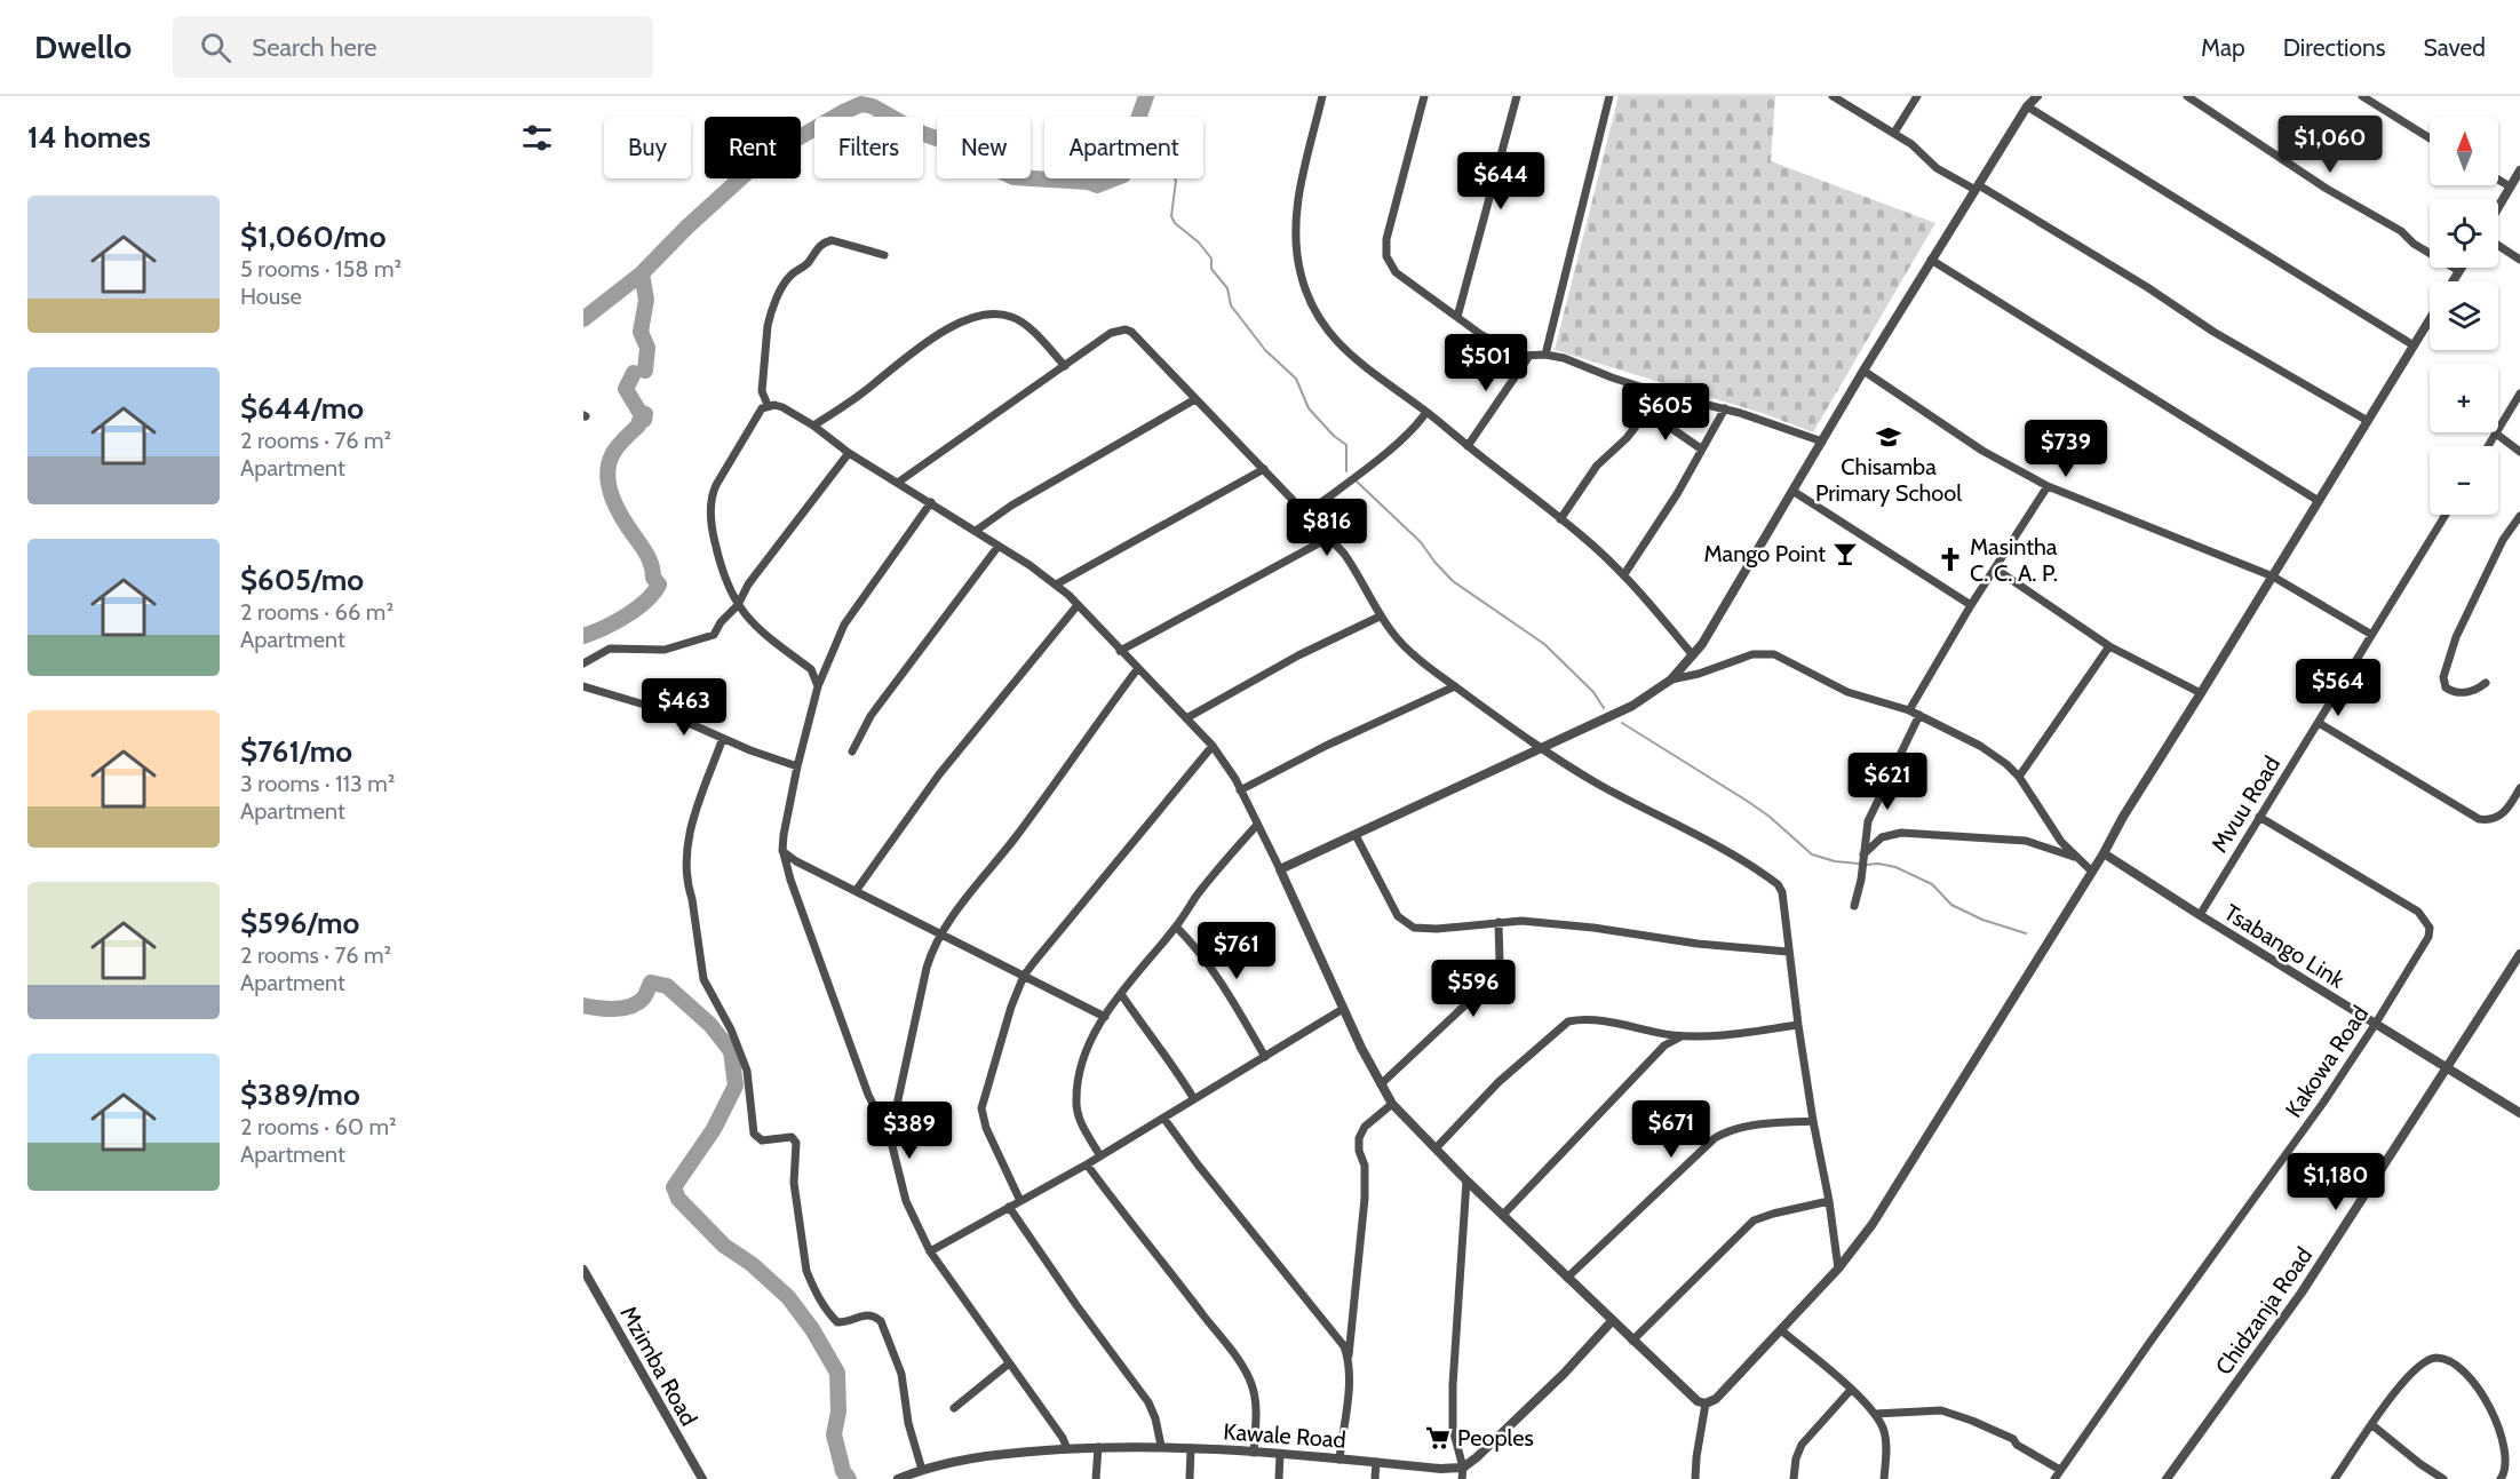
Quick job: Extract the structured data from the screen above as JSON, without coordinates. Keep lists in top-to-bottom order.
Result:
{
  "streets": {
    "street": [
      "Mvuu Road",
      "Tsabango Link",
      "Kakowa Road",
      "Chidzanja Road",
      "Mzimba Road",
      "Kawale Road"
    ]
  },
  "crossings": [
    ["Mvuu Road", "Tsabango Link"],
    ["Mvuu Road", "Kakowa Road"],
    ["Tsabango Link", "Kakowa Road"],
    ["Tsabango Link", "Chidzanja Road"]
  ],
  "places": {
    "school or university": ["Chisamba Primary School"],
    "bar": ["Mango Point"],
    "church": ["Masintha C. C. A. P."],
    "supermarket": ["Peoples"]
  },
  "north": "top",
  "page": {
    "header": "Dwello",
    "search": "Search here",
    "nav": ["Map", "Directions", "Saved"],
    "heading": "14 homes",
    "price": [
      "$1,060",
      "$644",
      "$501",
      "$605",
      "$739",
      "$816",
      "$564",
      "$463",
      "$621",
      "$761",
      "$596",
      "$671",
      "$389",
      "$1,180"
    ],
    "map_buttons": ["+", "−"],
    "chip": [
      "Buy",
      "Rent",
      "Filters",
      "New",
      "Apartment"
    ],
    "list": [
      {
        "name": "$1,060/mo",
        "note": "5 rooms · 158 m² · House"
      },
      {
        "name": "$644/mo",
        "note": "2 rooms · 76 m² · Apartment"
      },
      {
        "name": "$605/mo",
        "note": "2 rooms · 66 m² · Apartment"
      },
      {
        "name": "$761/mo",
        "note": "3 rooms · 113 m² · Apartment"
      },
      {
        "name": "$596/mo",
        "note": "2 rooms · 76 m² · Apartment"
      },
      {
        "name": "$389/mo",
        "note": "2 rooms · 60 m² · Apartment"
      }
    ]
  }
}
